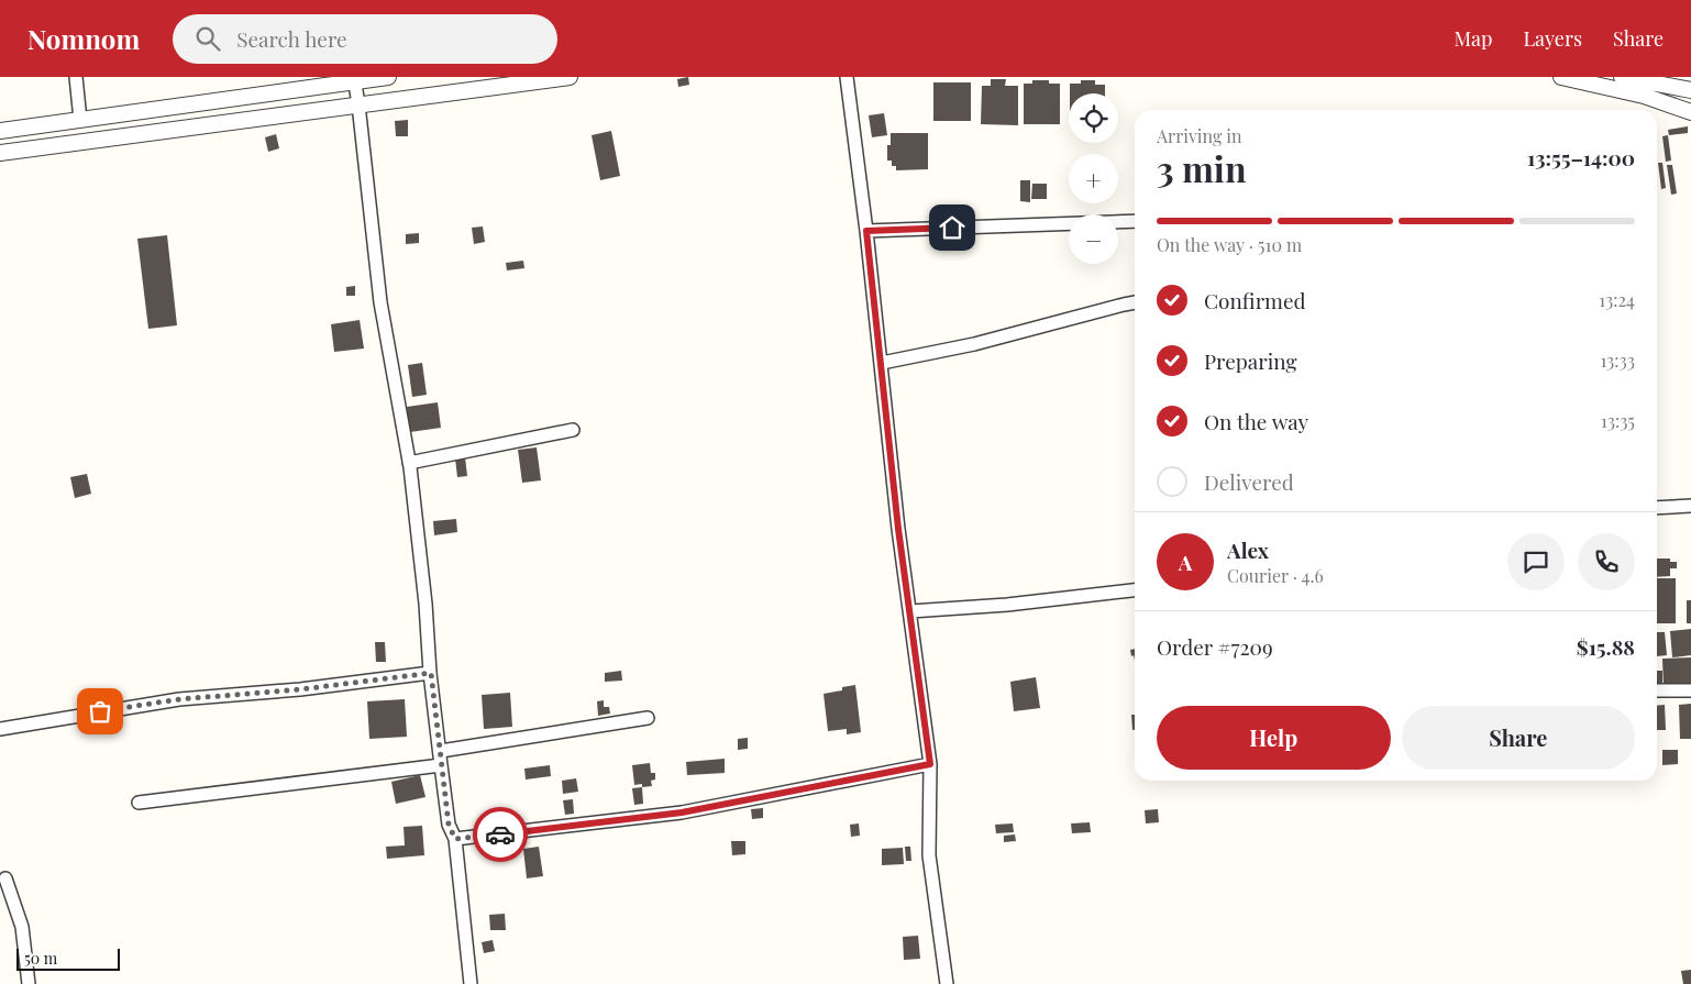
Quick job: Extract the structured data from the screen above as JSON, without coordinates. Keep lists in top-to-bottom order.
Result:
{
  "scale_bar": "50 m",
  "page": {
    "header": "Nomnom",
    "search": "Search here",
    "nav": ["Map", "Layers", "Share"],
    "map_buttons": ["+", "−"],
    "heading": ["3 min", "Arriving in", "13:55–14:00"],
    "panel": [
      "Alex",
      "Courier · 4.6",
      "Order #7209",
      "$15.88"
    ],
    "bar": "On the way · 510 m",
    "list": [
      ["Confirmed", "13:24"],
      ["Preparing", "13:33"],
      ["On the way", "13:35"],
      "Delivered"
    ],
    "round": "A",
    "buttons": ["Help", "Share"],
    "scale": "50 m"
  }
}
